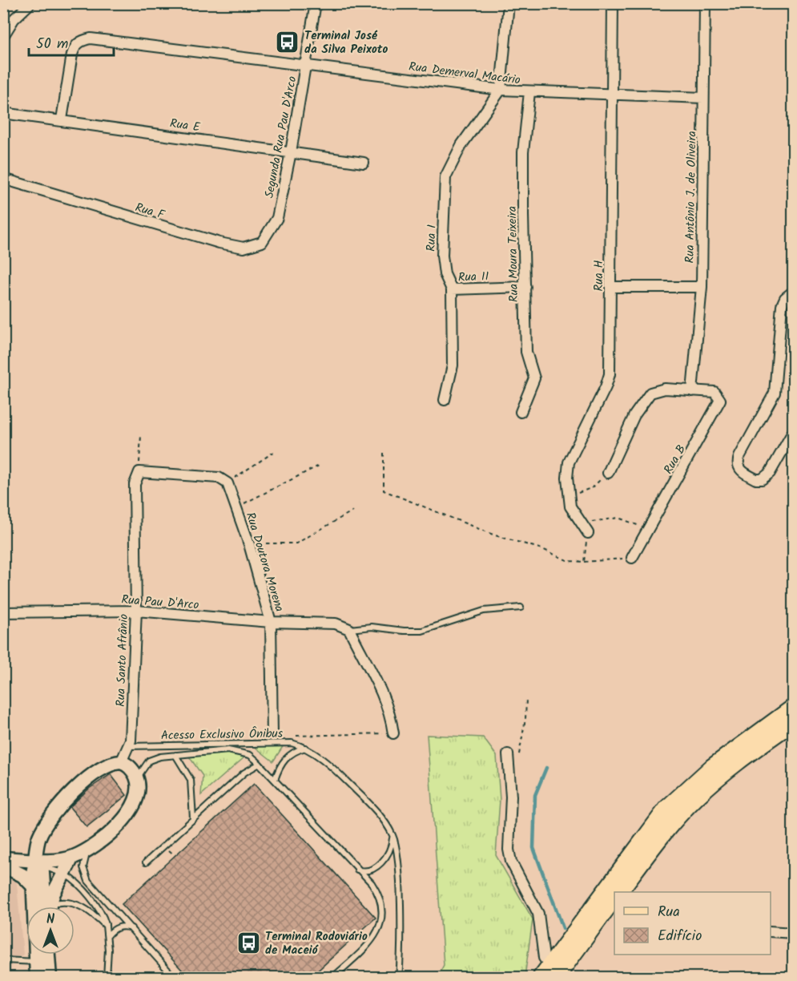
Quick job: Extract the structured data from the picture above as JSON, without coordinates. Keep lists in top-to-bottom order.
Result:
{
  "streets": {
    "street": [
      "Rua Demerval Macário",
      "Rua E",
      "Segunda Rua Pau D'Arco",
      "Rua Antônio J. de Oliveira",
      "Rua F",
      "Rua I",
      "Rua Moura Teixeira",
      "Rua H",
      "Rua II",
      "Rua B",
      "Rua Doutora Morena",
      "Rua Pau D'Arco",
      "Rua Santo Afrânio"
    ],
    "lane": ["Acesso Exclusivo Ônibus"]
  },
  "crossings": [
    ["Rua Demerval Macário", "Rua E"],
    ["Rua Demerval Macário", "Segunda Rua Pau D'Arco"],
    ["Rua Demerval Macário", "Rua Antônio J. de Oliveira"],
    ["Rua Demerval Macário", "Rua I"],
    ["Rua Demerval Macário", "Rua Moura Teixeira"],
    ["Rua Demerval Macário", "Rua H"],
    ["Rua E", "Segunda Rua Pau D'Arco"],
    ["Segunda Rua Pau D'Arco", "Rua F"],
    ["Rua Antônio J. de Oliveira", "Rua B"],
    ["Rua I", "Rua II"],
    ["Rua Moura Teixeira", "Rua II"],
    ["Rua Doutora Morena", "Rua Pau D'Arco"],
    ["Rua Pau D'Arco", "Rua Santo Afrânio"],
    ["Rua Santo Afrânio", "Acesso Exclusivo Ônibus"]
  ],
  "places": {
    "bus stop": ["Terminal José da Silva Peixoto", "Terminal Rodoviário de Maceió"]
  },
  "legend": ["Rua", "Edifício"],
  "scale_bar": "50 m",
  "north": "top"
}
